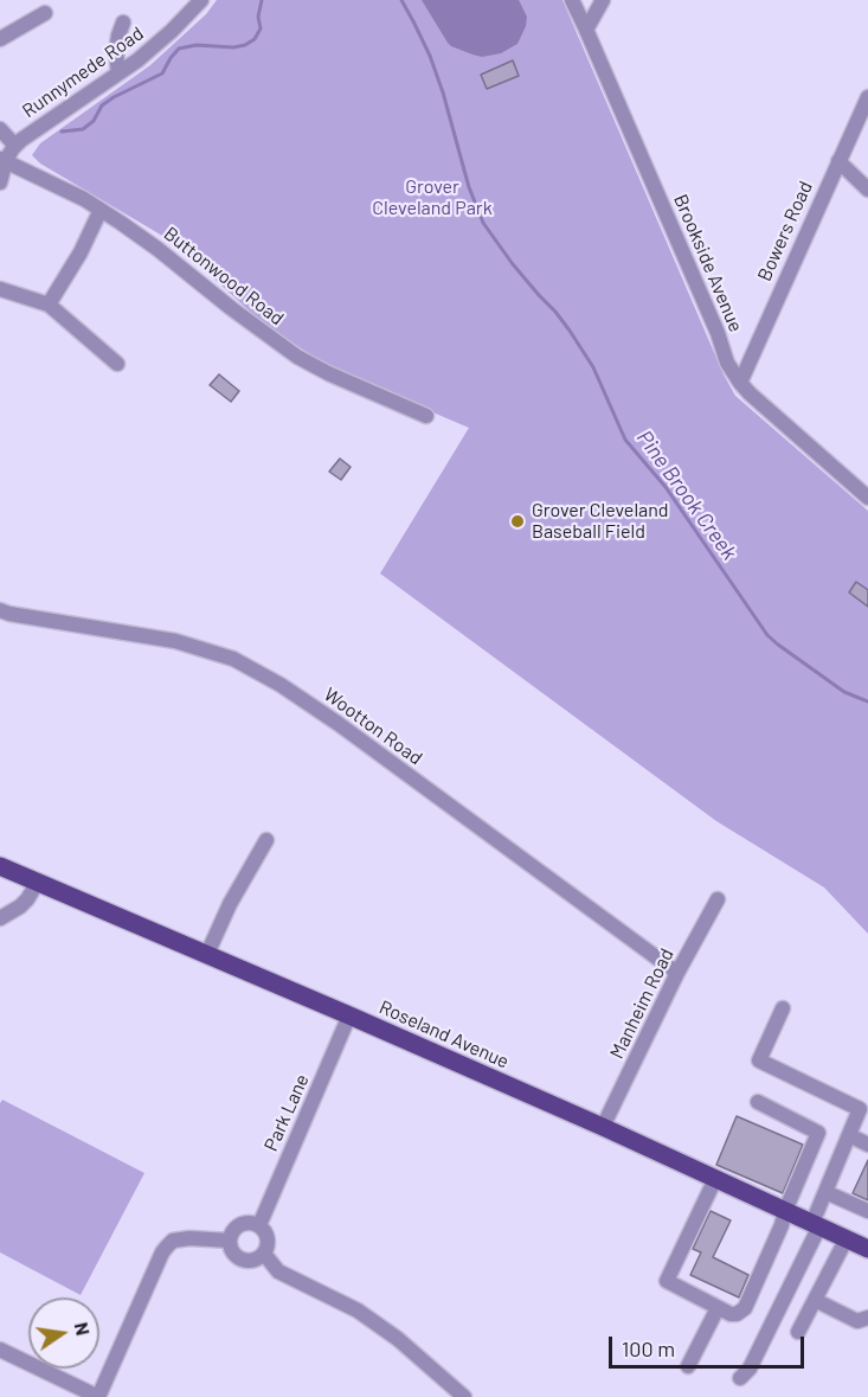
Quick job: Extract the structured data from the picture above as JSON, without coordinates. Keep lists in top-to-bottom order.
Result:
{
  "streets": {
    "main road": ["Roseland Avenue"],
    "street": [
      "Runnymede Road",
      "Bowers Road",
      "Brookside Avenue",
      "Buttonwood Road",
      "Wootton Road",
      "Manheim Road",
      "Park Lane"
    ]
  },
  "crossings": [
    ["Runnymede Road", "Buttonwood Road"],
    ["Bowers Road", "Brookside Avenue"],
    ["Wootton Road", "Manheim Road"],
    ["Manheim Road", "Roseland Avenue"],
    ["Roseland Avenue", "Park Lane"]
  ],
  "water": ["Pine Brook Creek"],
  "parks": ["Grover Cleveland Park"],
  "places": ["Grover Cleveland Baseball Field"],
  "scale_bar": "100 m",
  "north": "right"
}
